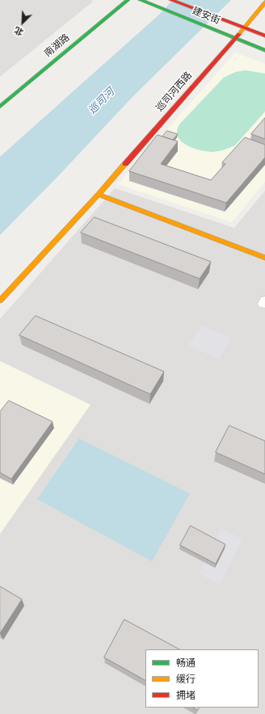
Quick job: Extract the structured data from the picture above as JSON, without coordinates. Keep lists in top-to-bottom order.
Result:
{
  "streets": {
    "street": ["建安街", "南湖路", "巡司河西路"]
  },
  "crossings": [
    ["建安街", "巡司河西路"]
  ],
  "water": ["巡司河"],
  "legend": ["畅通", "缓行", "拥堵"],
  "north": "bottom left"
}
